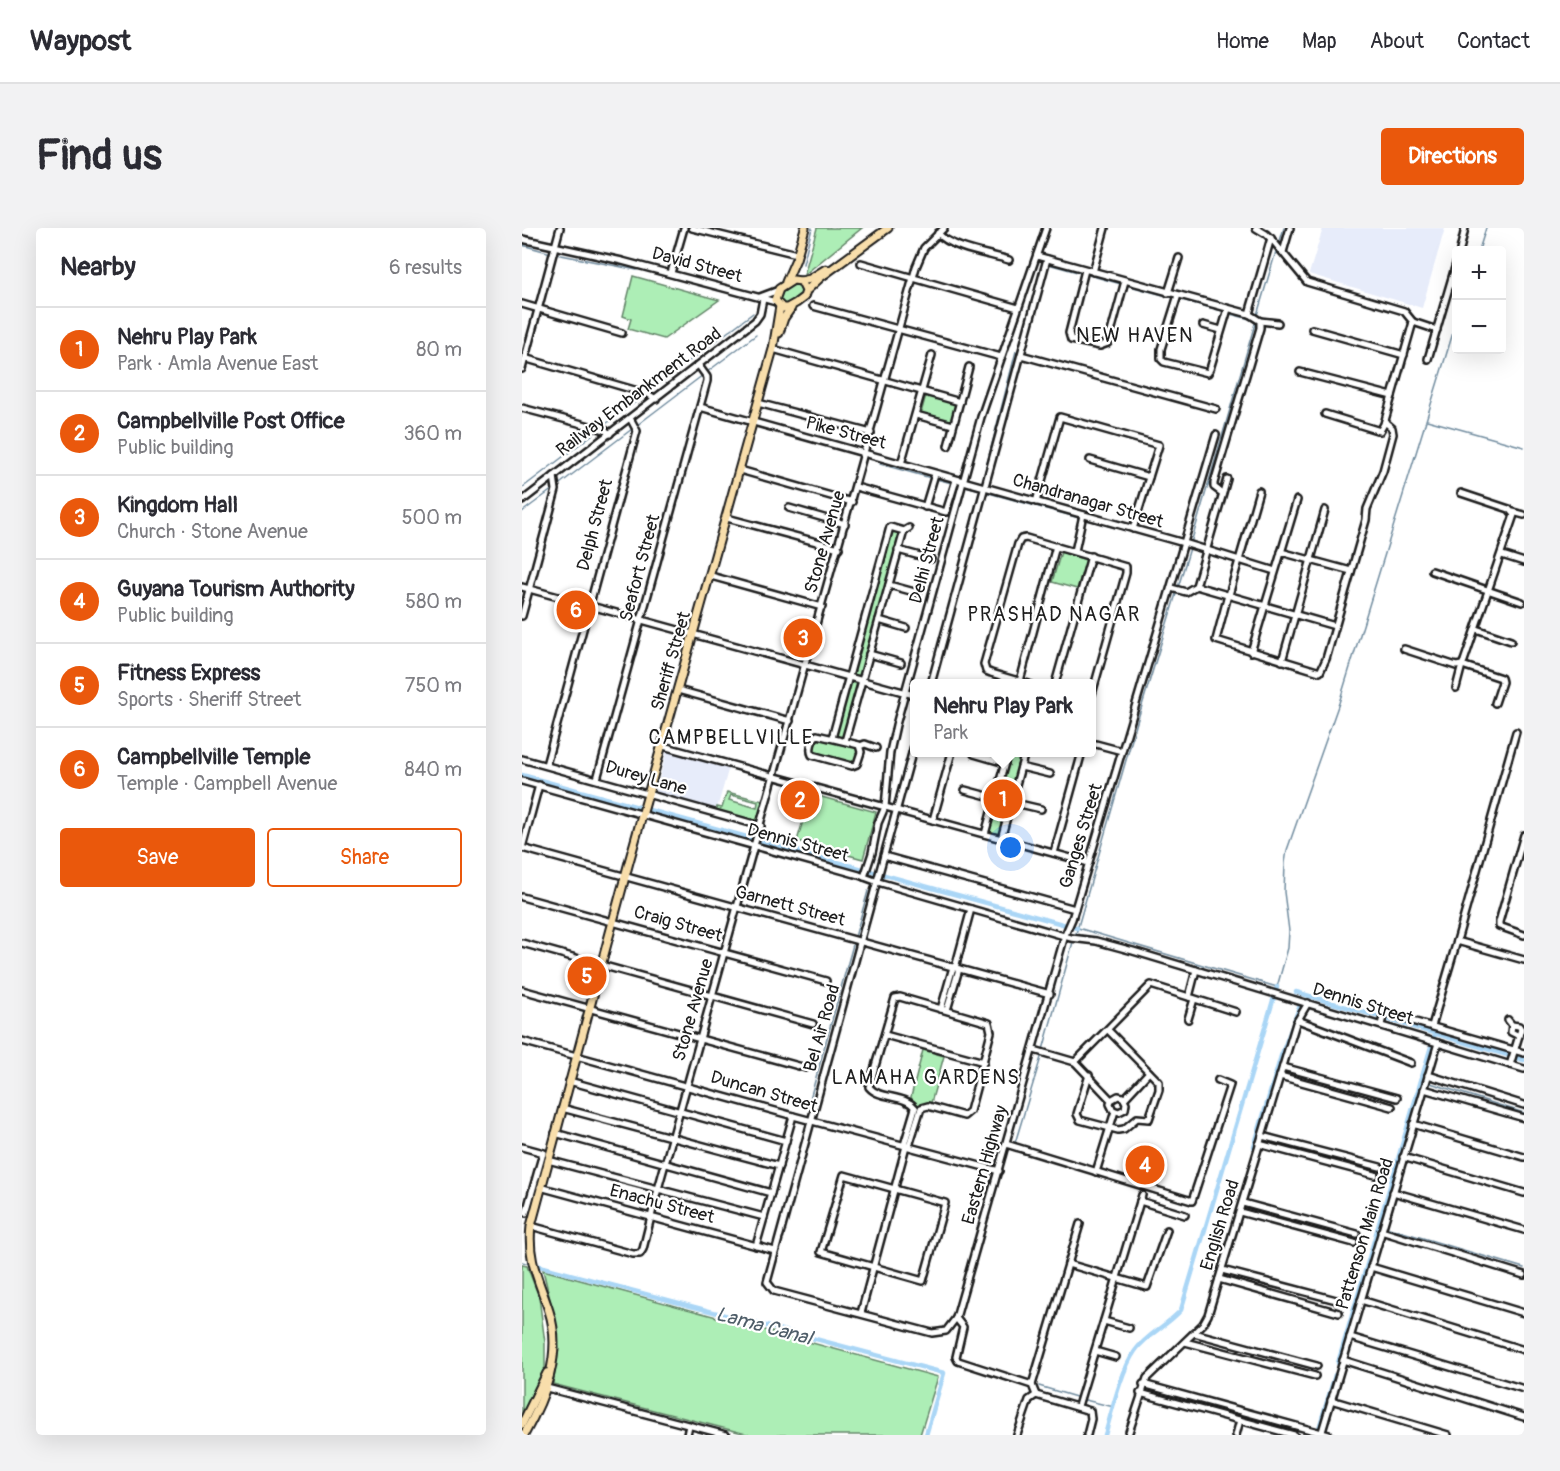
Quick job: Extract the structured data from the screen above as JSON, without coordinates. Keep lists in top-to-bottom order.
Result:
{
  "streets": {
    "main road": ["Sheriff Street"],
    "street": [
      "David Street",
      "Railway Embankment Road",
      "Pike Street",
      "Chandranagar Street",
      "Delph Street",
      "Stone Avenue",
      "Delhi Street",
      "Seafort Street",
      "Durey Lane",
      "Ganges Street",
      "Dennis Street",
      "Garnett Street",
      "Craig Street",
      "Bel Air Road",
      "Duncan Street",
      "Eastern Highway",
      "Enachu Street",
      "English Road",
      "Pattenson Main Road"
    ]
  },
  "crossings": [
    ["David Street", "Railway Embankment Road"],
    ["David Street", "Sheriff Street"],
    ["Railway Embankment Road", "Delph Street"],
    ["Railway Embankment Road", "Seafort Street"],
    ["Pike Street", "Chandranagar Street"],
    ["Pike Street", "Stone Avenue"],
    ["Pike Street", "Delhi Street"],
    ["Pike Street", "Seafort Street"],
    ["Pike Street", "Sheriff Street"],
    ["Chandranagar Street", "Delhi Street"],
    ["Chandranagar Street", "Ganges Street"],
    ["Delph Street", "Durey Lane"],
    ["Stone Avenue", "Sheriff Street"],
    ["Stone Avenue", "Durey Lane"],
    ["Stone Avenue", "Dennis Street"],
    ["Stone Avenue", "Garnett Street"],
    ["Stone Avenue", "Craig Street"],
    ["Stone Avenue", "Duncan Street"],
    ["Stone Avenue", "Enachu Street"],
    ["Delhi Street", "Dennis Street"],
    ["Delhi Street", "Bel Air Road"],
    ["Seafort Street", "Durey Lane"],
    ["Sheriff Street", "Durey Lane"],
    ["Sheriff Street", "Dennis Street"],
    ["Sheriff Street", "Garnett Street"],
    ["Sheriff Street", "Craig Street"],
    ["Sheriff Street", "Duncan Street"],
    ["Sheriff Street", "Enachu Street"],
    ["Ganges Street", "Dennis Street"],
    ["Ganges Street", "Eastern Highway"],
    ["Dennis Street", "Bel Air Road"],
    ["Dennis Street", "Eastern Highway"],
    ["Dennis Street", "English Road"],
    ["Dennis Street", "Pattenson Main Road"],
    ["Garnett Street", "Bel Air Road"],
    ["Garnett Street", "Eastern Highway"],
    ["Bel Air Road", "Duncan Street"],
    ["Bel Air Road", "Eastern Highway"],
    ["Bel Air Road", "Enachu Street"],
    ["Duncan Street", "Eastern Highway"]
  ],
  "districts": [
    "NEW HAVEN",
    "PRASHAD NAGAR",
    "CAMPBELLVILLE",
    "LAMAHA GARDENS"
  ],
  "water": ["Lama Canal"],
  "page": {
    "header": "Waypost",
    "nav": [
      "Home",
      "Map",
      "About",
      "Contact"
    ],
    "buttons": [
      "Directions",
      ["Save", "Share"]
    ],
    "title": "Find us",
    "heading": ["Nearby", "6 results"],
    "map_buttons": ["+", "−"],
    "list": [
      {
        "mark": "1",
        "name": "Nehru Play Park",
        "note": "Park · Amla Avenue East",
        "value": "80 m"
      },
      {
        "mark": "2",
        "name": "Campbellville Post Office",
        "note": "Public building",
        "value": "360 m"
      },
      {
        "mark": "3",
        "name": "Kingdom Hall",
        "note": "Church · Stone Avenue",
        "value": "500 m"
      },
      {
        "mark": "4",
        "name": "Guyana Tourism Authority",
        "note": "Public building",
        "value": "580 m"
      },
      {
        "mark": "5",
        "name": "Fitness Express",
        "note": "Sports · Sheriff Street",
        "value": "750 m"
      },
      {
        "mark": "6",
        "name": "Campbellville Temple",
        "note": "Temple · Campbell Avenue",
        "value": "840 m"
      }
    ],
    "pins": [
      "6",
      "3",
      "1",
      "2",
      "5",
      "4"
    ],
    "popup": ["Nehru Play Park", "Park"]
  }
}
